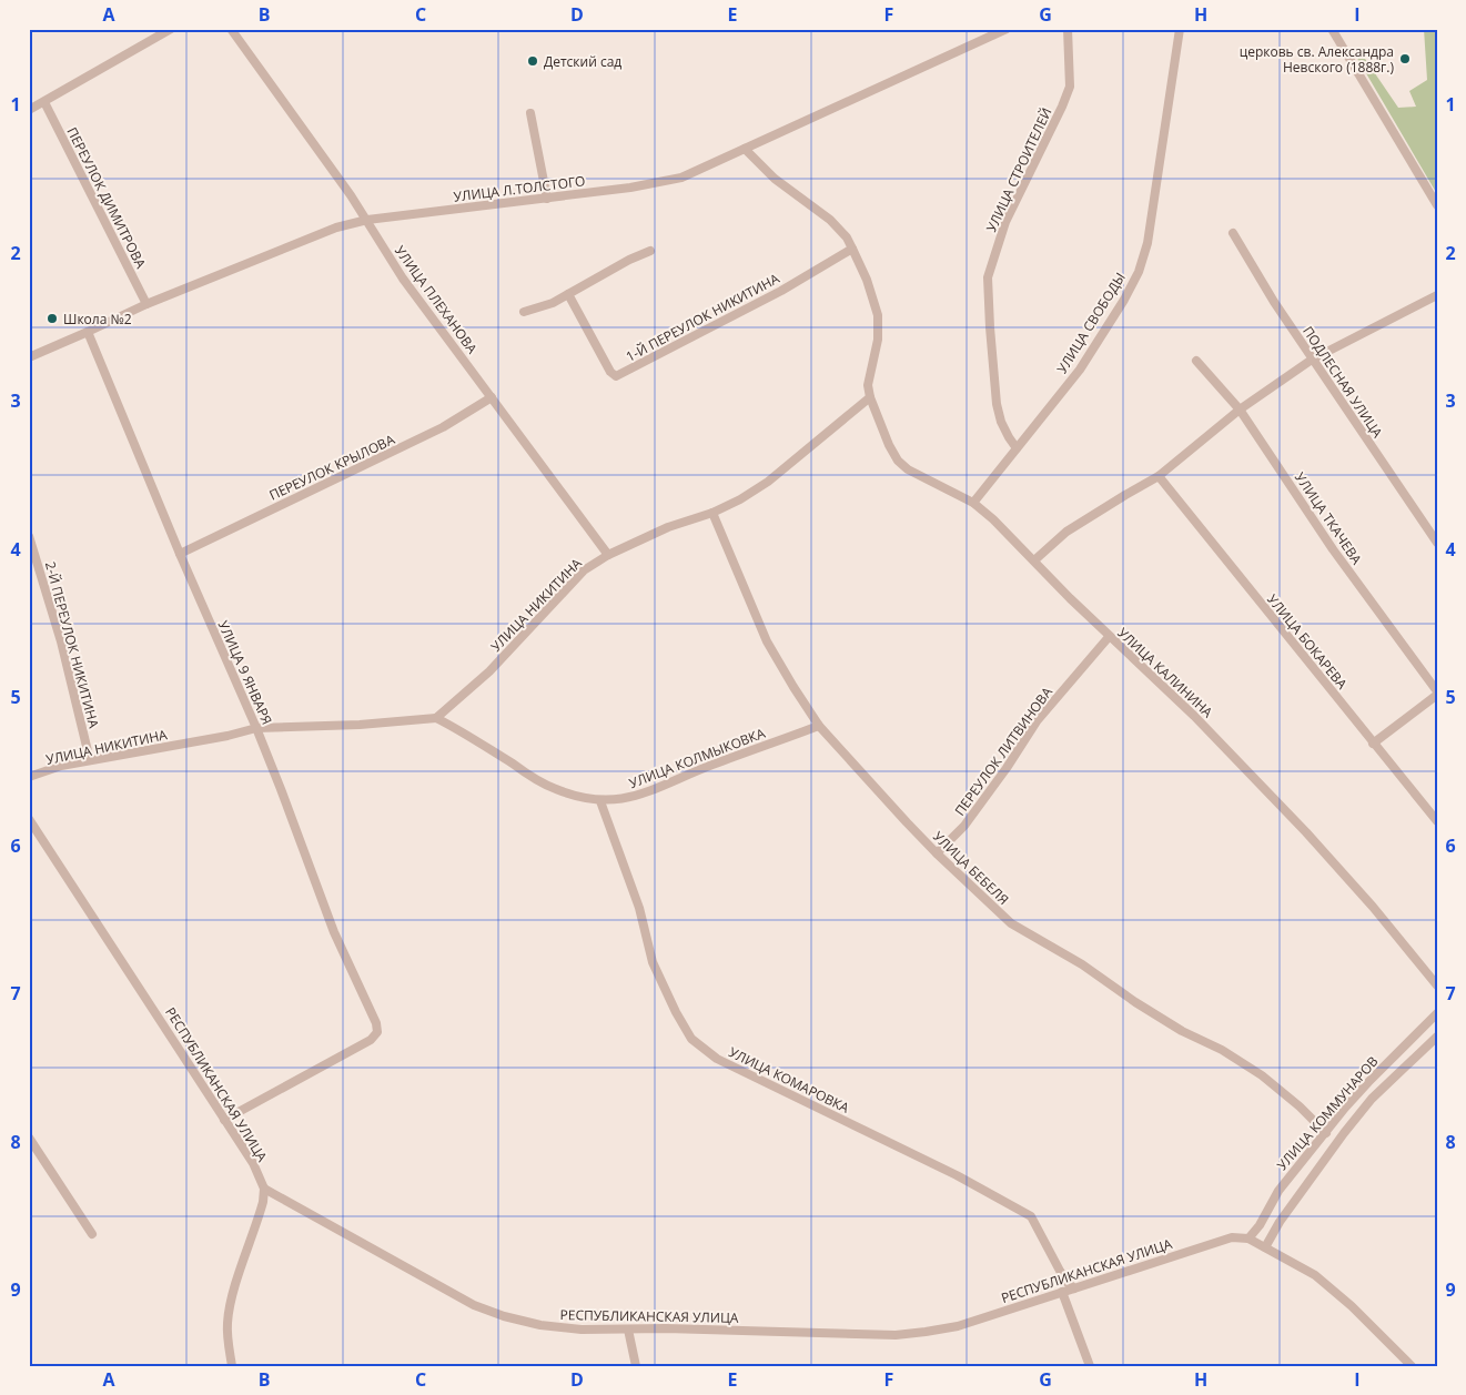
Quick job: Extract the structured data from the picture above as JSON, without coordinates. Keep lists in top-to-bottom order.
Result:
{
  "streets": {
    "street": [
      "УЛИЦА СТРОИТЕЛЕЙ",
      "УЛИЦА Л.ТОЛСТОГО",
      "ПЕРЕУЛОК ДИМИТРОВА",
      "УЛИЦА ПЛЕХАНОВА",
      "1-Й ПЕРЕУЛОК НИКИТИНА",
      "УЛИЦА СВОБОДЫ",
      "ПОДЛЕСНАЯ УЛИЦА",
      "ПЕРЕУЛОК КРЫЛОВА",
      "УЛИЦА ТКАЧЕВА",
      "УЛИЦА НИКИТИНА",
      "УЛИЦА БОКАРЕВА",
      "2-Й ПЕРЕУЛОК НИКИТИНА",
      "УЛИЦА 9 ЯНВАРЯ",
      "УЛИЦА КАЛИНИНА",
      "ПЕРЕУЛОК ЛИТВИНОВА",
      "УЛИЦА КОЛМЫКОВКА",
      "УЛИЦА БЕБЕЛЯ",
      "УЛИЦА КОМАРОВКА",
      "РЕСПУБЛИКАНСКАЯ УЛИЦА",
      "УЛИЦА КОММУНАРОВ"
    ]
  },
  "crossings": [
    ["УЛИЦА СТРОИТЕЛЕЙ", "УЛИЦА СВОБОДЫ"],
    ["УЛИЦА Л.ТОЛСТОГО", "ПЕРЕУЛОК ДИМИТРОВА"],
    ["УЛИЦА Л.ТОЛСТОГО", "УЛИЦА ПЛЕХАНОВА"],
    ["УЛИЦА Л.ТОЛСТОГО", "УЛИЦА 9 ЯНВАРЯ"],
    ["УЛИЦА ПЛЕХАНОВА", "ПЕРЕУЛОК КРЫЛОВА"],
    ["УЛИЦА ПЛЕХАНОВА", "УЛИЦА НИКИТИНА"],
    ["УЛИЦА СВОБОДЫ", "УЛИЦА КАЛИНИНА"],
    ["ПЕРЕУЛОК КРЫЛОВА", "УЛИЦА 9 ЯНВАРЯ"],
    ["УЛИЦА НИКИТИНА", "2-Й ПЕРЕУЛОК НИКИТИНА"],
    ["УЛИЦА НИКИТИНА", "УЛИЦА 9 ЯНВАРЯ"],
    ["УЛИЦА НИКИТИНА", "УЛИЦА КАЛИНИНА"],
    ["УЛИЦА НИКИТИНА", "УЛИЦА КОЛМЫКОВКА"],
    ["УЛИЦА НИКИТИНА", "УЛИЦА БЕБЕЛЯ"],
    ["УЛИЦА 9 ЯНВАРЯ", "РЕСПУБЛИКАНСКАЯ УЛИЦА"],
    ["УЛИЦА КАЛИНИНА", "ПЕРЕУЛОК ЛИТВИНОВА"],
    ["ПЕРЕУЛОК ЛИТВИНОВА", "УЛИЦА БЕБЕЛЯ"],
    ["УЛИЦА КОЛМЫКОВКА", "УЛИЦА БЕБЕЛЯ"],
    ["УЛИЦА КОЛМЫКОВКА", "УЛИЦА КОМАРОВКА"],
    ["УЛИЦА БЕБЕЛЯ", "УЛИЦА КОММУНАРОВ"],
    ["УЛИЦА КОМАРОВКА", "РЕСПУБЛИКАНСКАЯ УЛИЦА"],
    ["РЕСПУБЛИКАНСКАЯ УЛИЦА", "УЛИЦА КОММУНАРОВ"]
  ],
  "places": ["церковь св. Александра Невского (1888г.)", "Детский сад", "Школа №2"],
  "grid": {
    "columns": [
      "A",
      "B",
      "C",
      "D",
      "E",
      "F",
      "G",
      "H",
      "I"
    ],
    "rows": [
      "1",
      "2",
      "3",
      "4",
      "5",
      "6",
      "7",
      "8",
      "9"
    ]
  }
}
